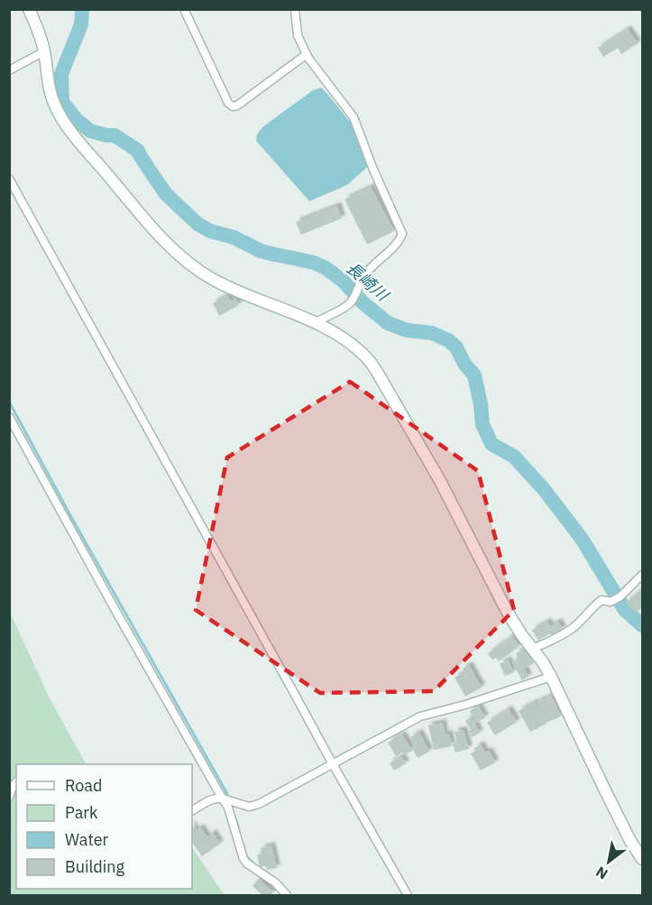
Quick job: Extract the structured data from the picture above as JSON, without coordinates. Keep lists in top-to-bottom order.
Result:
{
  "water": ["長崎川"],
  "legend": [
    "Road",
    "Park",
    "Water",
    "Building"
  ],
  "north": "bottom left"
}
